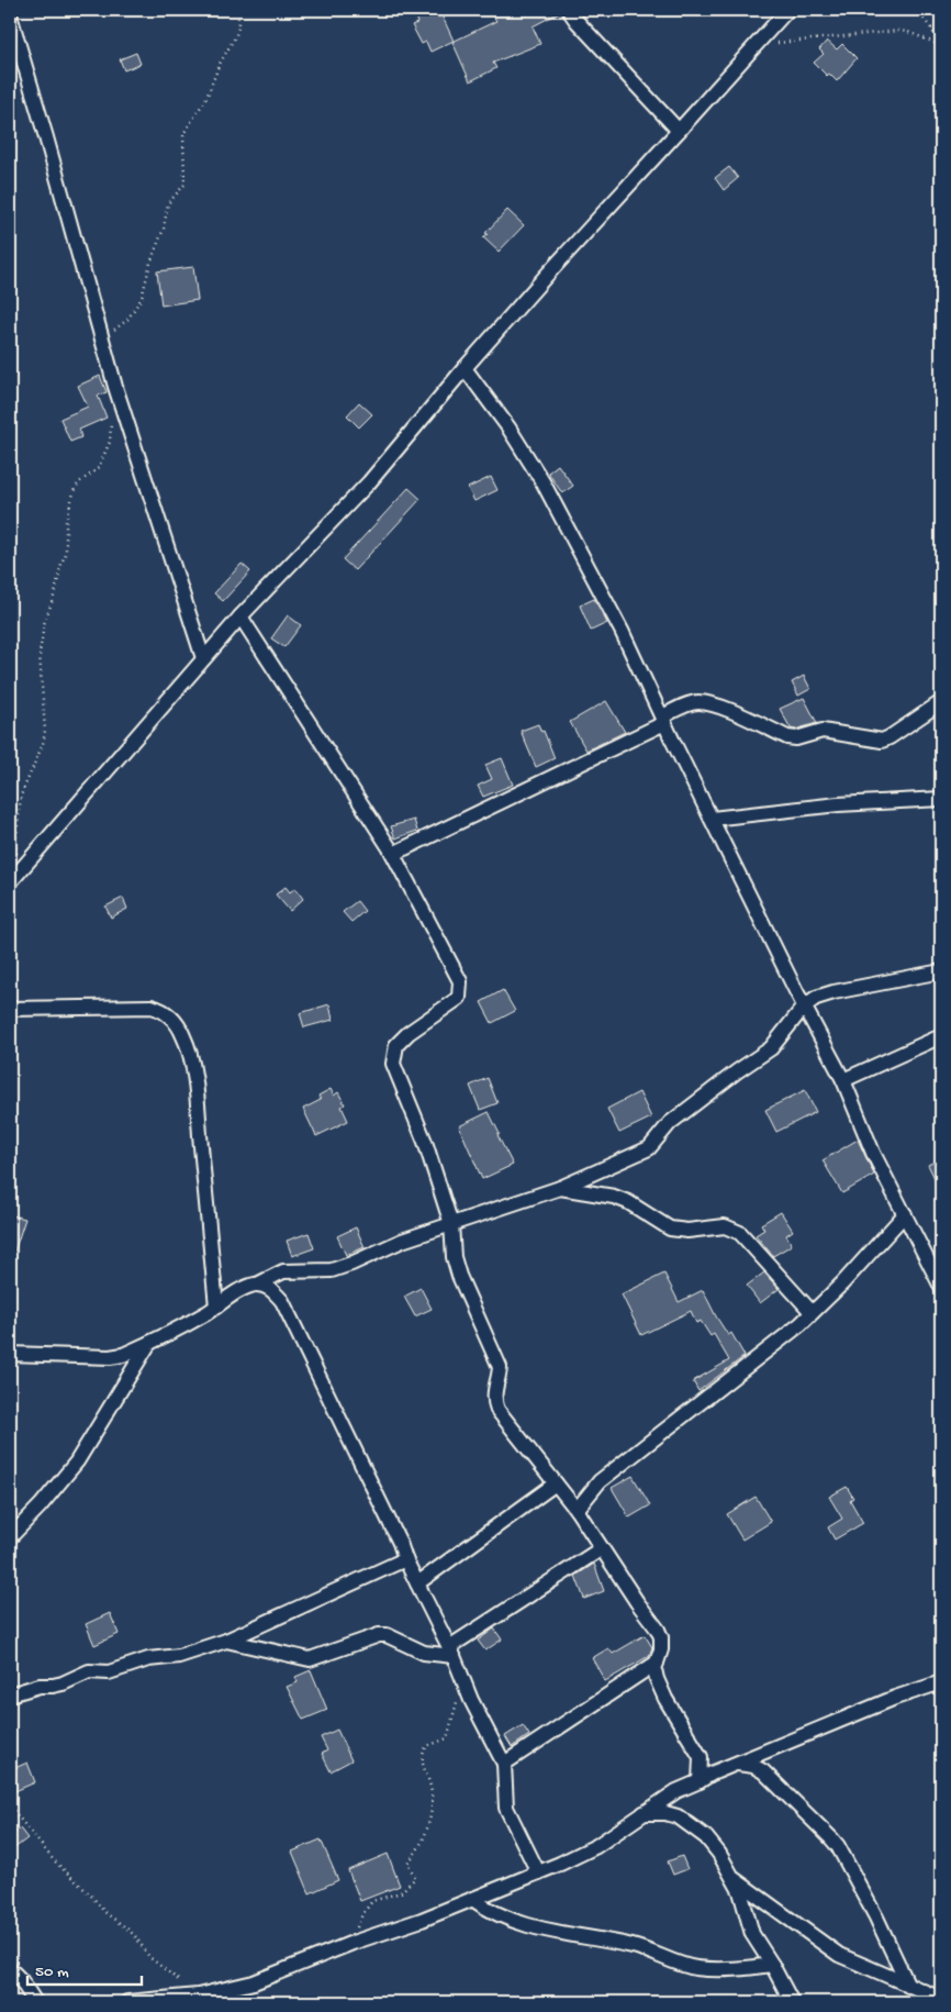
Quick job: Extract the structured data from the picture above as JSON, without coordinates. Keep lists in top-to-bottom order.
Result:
{
  "scale_bar": "50 m"
}
